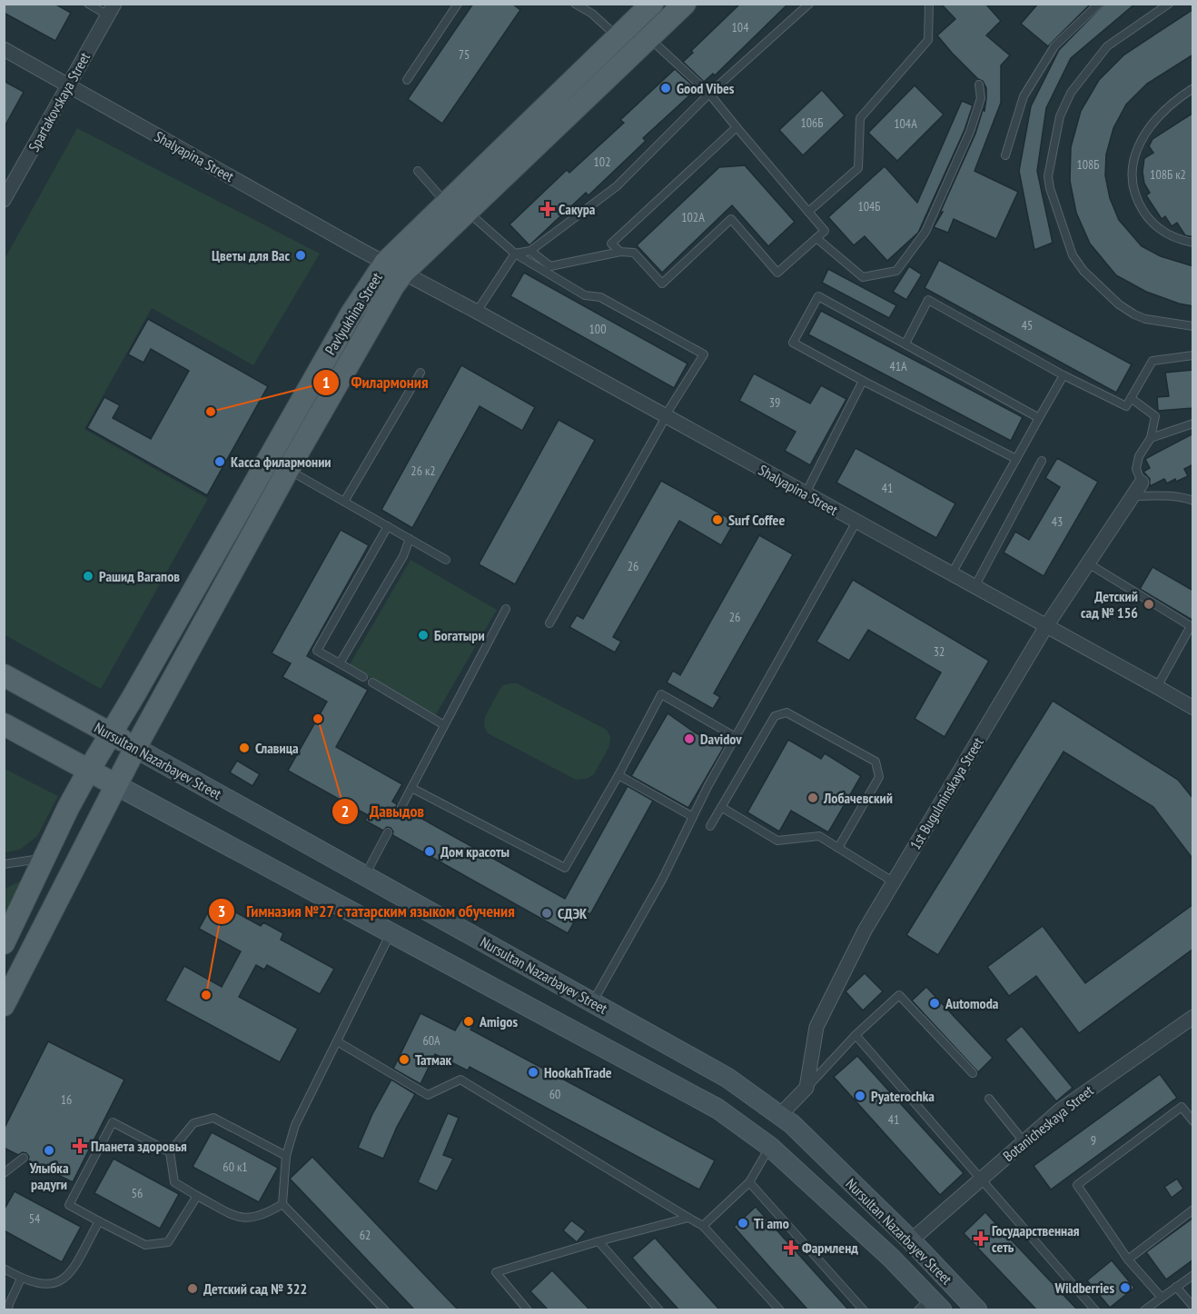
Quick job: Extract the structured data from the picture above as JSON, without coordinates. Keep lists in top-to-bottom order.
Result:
{
  "streets": {
    "main road": ["Pavlyukhina Street", "Nursultan Nazarbayev Street"],
    "street": [
      "Spartakovskaya Street",
      "Shalyapina Street",
      "1st Bugulminskaya Street",
      "Botanicheskaya Street"
    ]
  },
  "crossings": [
    ["Spartakovskaya Street", "Shalyapina Street"],
    ["Shalyapina Street", "Pavlyukhina Street"],
    ["Shalyapina Street", "1st Bugulminskaya Street"],
    ["Pavlyukhina Street", "Nursultan Nazarbayev Street"],
    ["Nursultan Nazarbayev Street", "Botanicheskaya Street"]
  ],
  "places": {
    "other": [
      "Good Vibes",
      "Цветы для Вас",
      "Филармония",
      "Касса филармонии",
      "Surf Coffee",
      "Рашид Вагапов",
      "Детский сад № 156",
      "Богатыри",
      "Давыдов",
      "Davidov",
      "Славица",
      "Лобачевский",
      "Дом красоты",
      "СДЭК",
      "Гимназия №27 с татарским языком обучения",
      "Automoda",
      "Amigos",
      "Татмак",
      "HookahTrade",
      "Pyaterochka",
      "Улыбка радуги",
      "Ti amo",
      "Wildberries",
      "Детский сад № 322"
    ],
    "health": [
      "Сакура",
      "Планета здоровья",
      "Государственная сеть",
      "Фармленд"
    ]
  },
  "house_numbers": [
    "104",
    "75",
    "106Б",
    "104А",
    "102",
    "108Б",
    "108Б к2",
    "104Б",
    "102А",
    "45",
    "100",
    "41А",
    "39",
    "26 к2",
    "41",
    "43",
    "26",
    "26",
    "32",
    "60А",
    "60",
    "16",
    "41",
    "9",
    "60 к1",
    "56",
    "54",
    "62"
  ]
}
